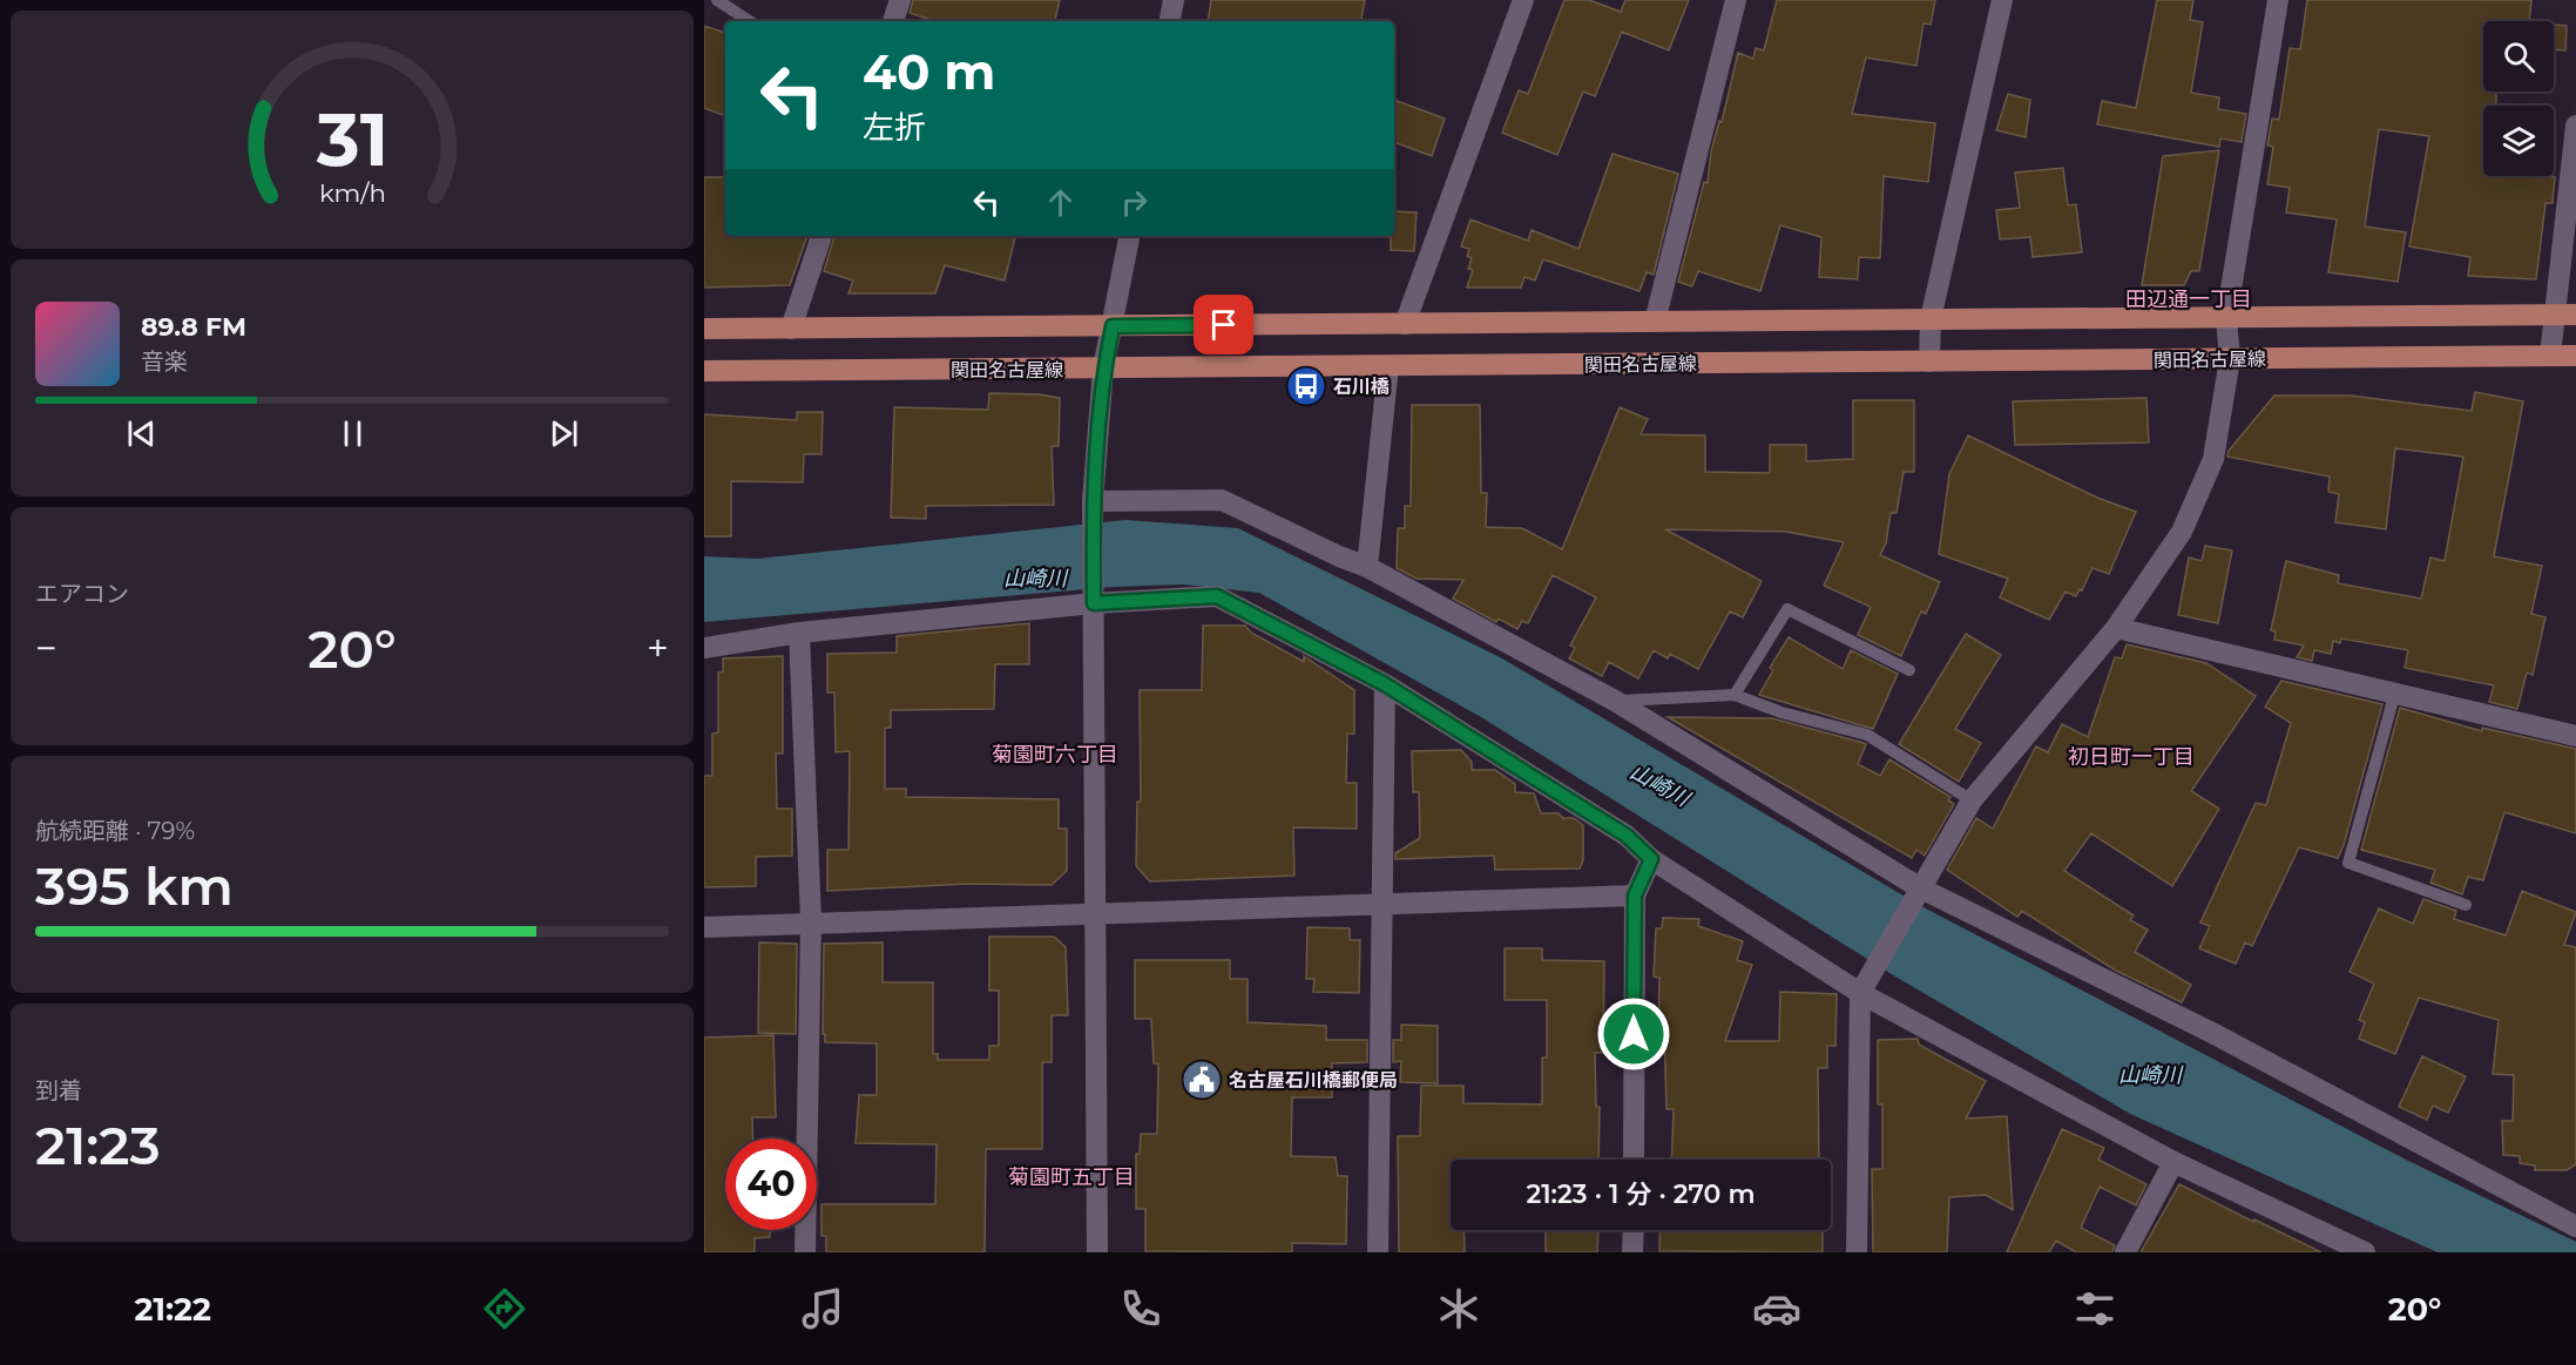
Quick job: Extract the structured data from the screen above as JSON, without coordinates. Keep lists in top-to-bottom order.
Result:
{
  "streets": {
    "main road": ["関田名古屋線"]
  },
  "districts": [
    "田辺通一丁目",
    "菊園町六丁目",
    "初日町一丁目",
    "菊園町五丁目"
  ],
  "water": ["山崎川"],
  "places": {
    "bus stop": ["石川橋"],
    "public building": ["名古屋石川橋郵便局"]
  },
  "page": {
    "turn": ["40 m", "左折"],
    "song": ["89.8 FM", "音楽"],
    "tile": [
      "エアコン",
      ["航続距離 · 79%", "395 km"],
      ["到着", "21:23"]
    ],
    "heat": ["−", "20°", "+"],
    "limit": "40",
    "trip": "21:23 · 1 分 · 270 m",
    "tabs": ["21:22", "20°"],
    "gauge": ["31", "km/h"]
  }
}
